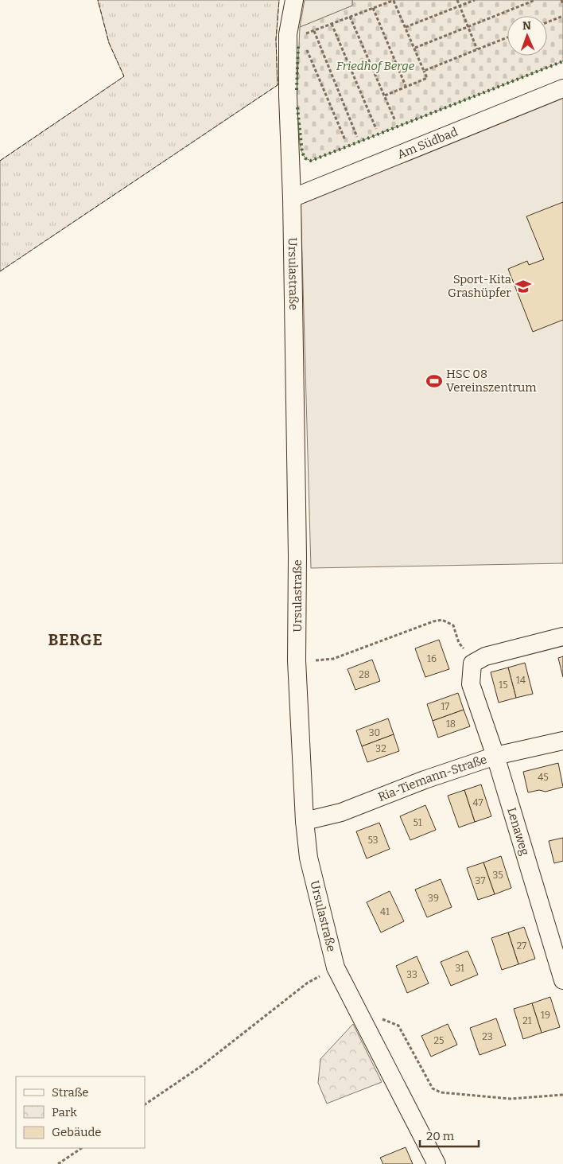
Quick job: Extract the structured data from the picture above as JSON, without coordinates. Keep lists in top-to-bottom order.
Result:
{
  "streets": {
    "street": [
      "Am Südbad",
      "Ursulastraße",
      "Ria-Tiemann-Straße",
      "Lenaweg"
    ]
  },
  "crossings": [
    ["Am Südbad", "Ursulastraße"],
    ["Ursulastraße", "Ria-Tiemann-Straße"],
    ["Ria-Tiemann-Straße", "Lenaweg"]
  ],
  "districts": ["BERGE"],
  "parks": ["Friedhof Berge"],
  "places": {
    "school or university": ["Sport-Kita Grashüpfer"],
    "sports": ["HSC 08 Vereinszentrum"]
  },
  "house_numbers": [
    "16",
    "28",
    "14",
    "15",
    "17",
    "18",
    "30",
    "32",
    "45",
    "47",
    "51",
    "53",
    "35",
    "37",
    "39",
    "41",
    "27",
    "31",
    "33",
    "19",
    "21",
    "23",
    "25"
  ],
  "legend": ["Straße", "Park", "Gebäude"],
  "scale_bar": "20 m",
  "north": "top"
}
